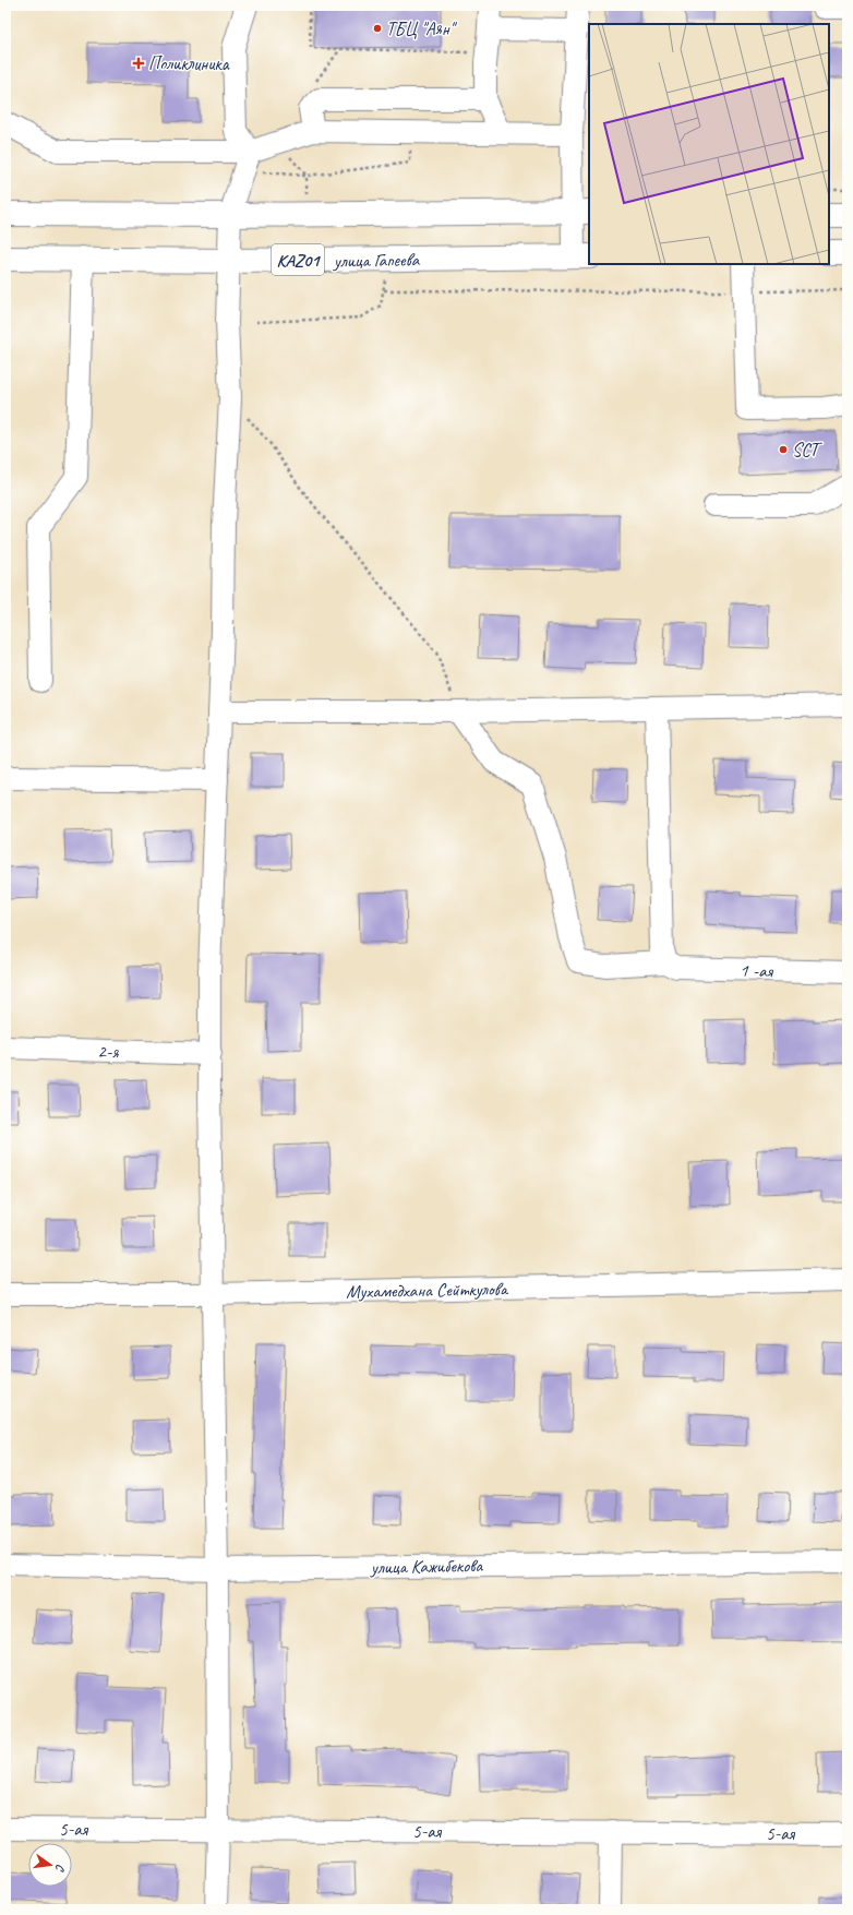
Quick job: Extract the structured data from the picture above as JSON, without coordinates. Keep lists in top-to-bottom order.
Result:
{
  "streets": {
    "highway": ["KАZ01", "улица Гапеева"],
    "street": [
      "1 -ая",
      "2-я",
      "Мухамедхана Сейткулова",
      "улица Кажибекова",
      "5-ая"
    ]
  },
  "places": {
    "other": ["ТБЦ \"Аян\"", "SCT"],
    "health": ["Поликлиника"]
  },
  "north": "right"
}
